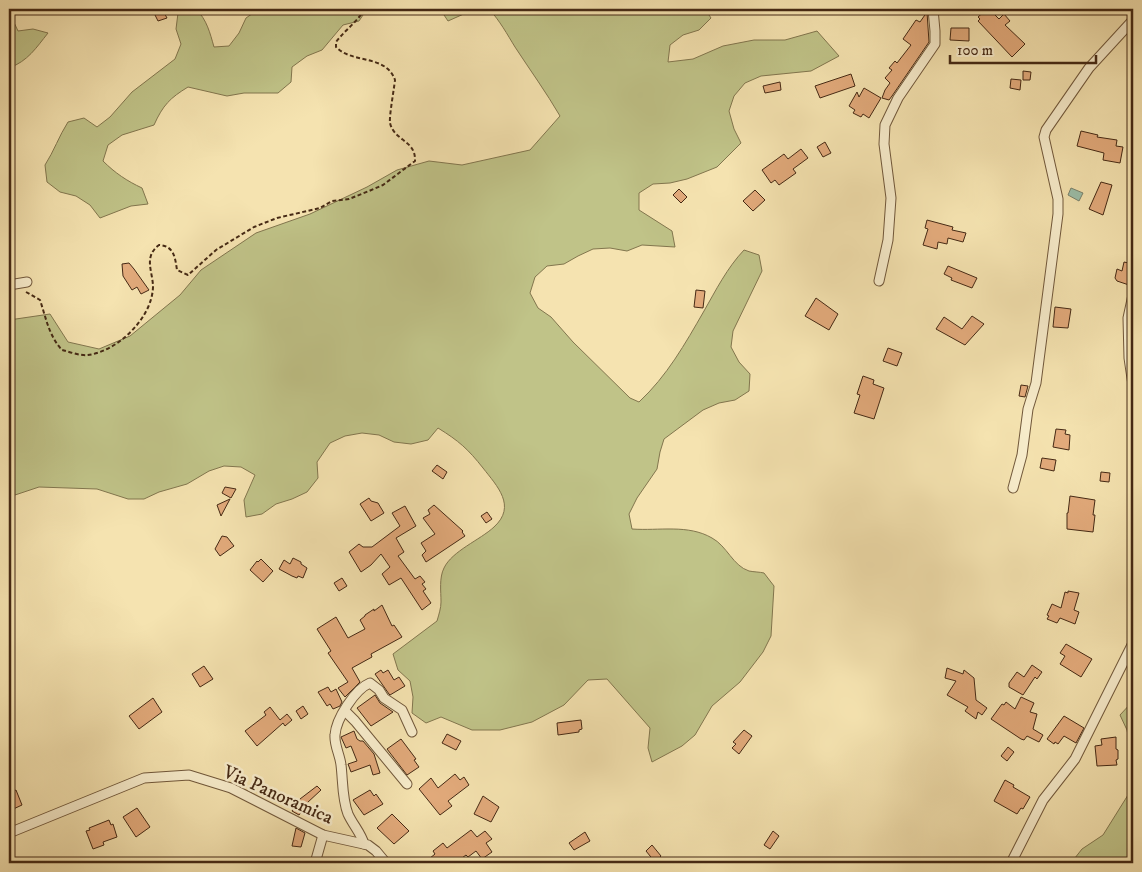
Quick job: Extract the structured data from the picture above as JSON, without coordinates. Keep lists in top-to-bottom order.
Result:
{
  "streets": {
    "street": ["Via Panoramica"]
  },
  "scale_bar": "100 m"
}
